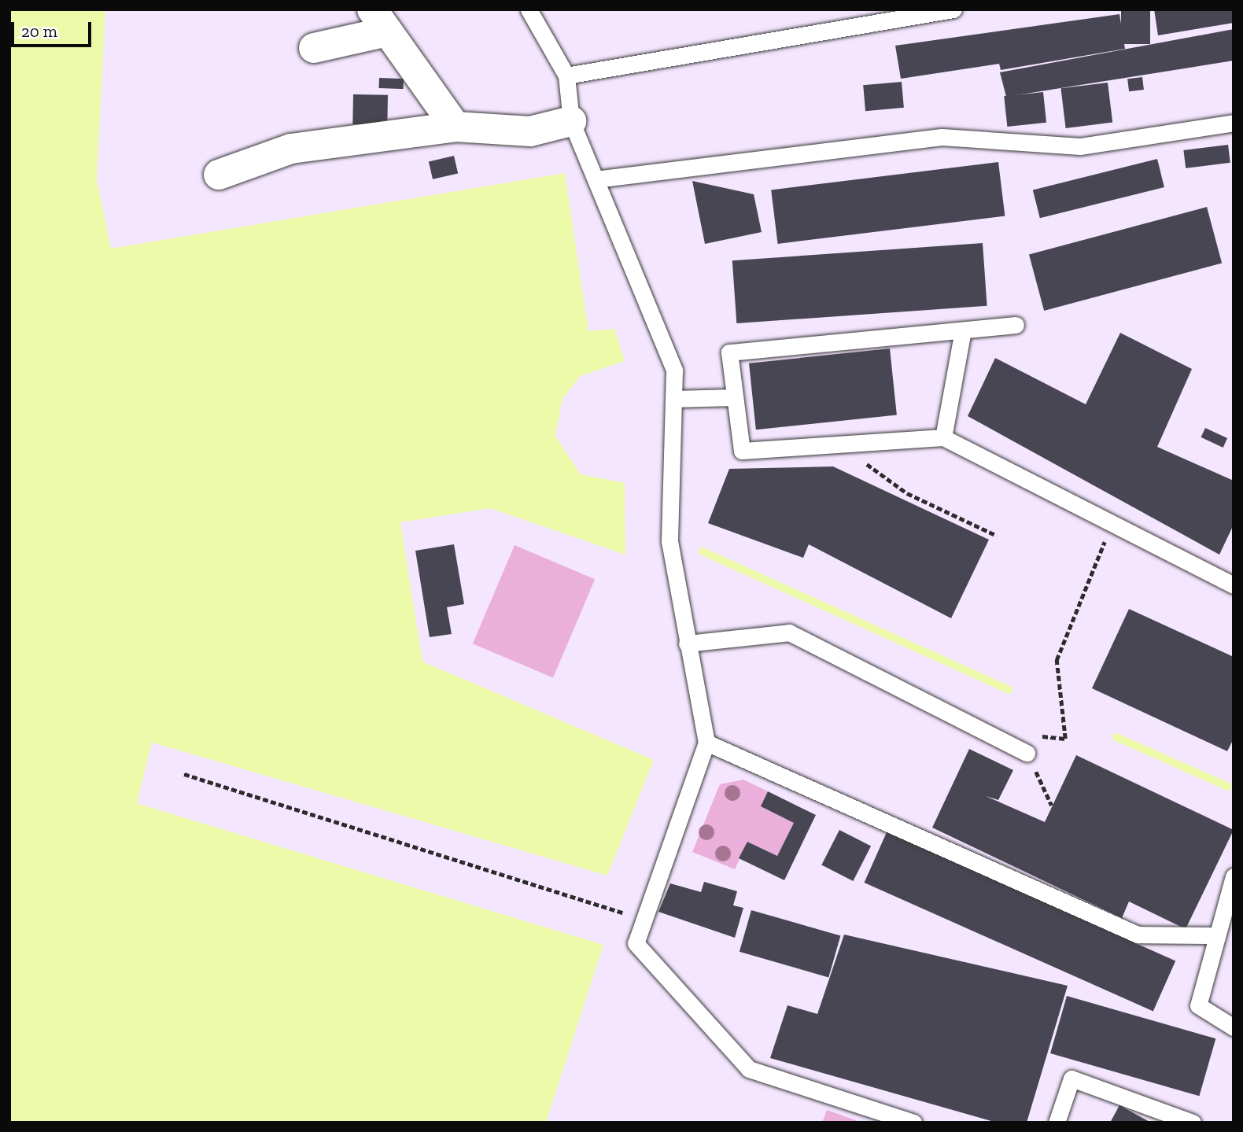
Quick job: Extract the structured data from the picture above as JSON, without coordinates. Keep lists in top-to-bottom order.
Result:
{
  "scale_bar": "20 m"
}
